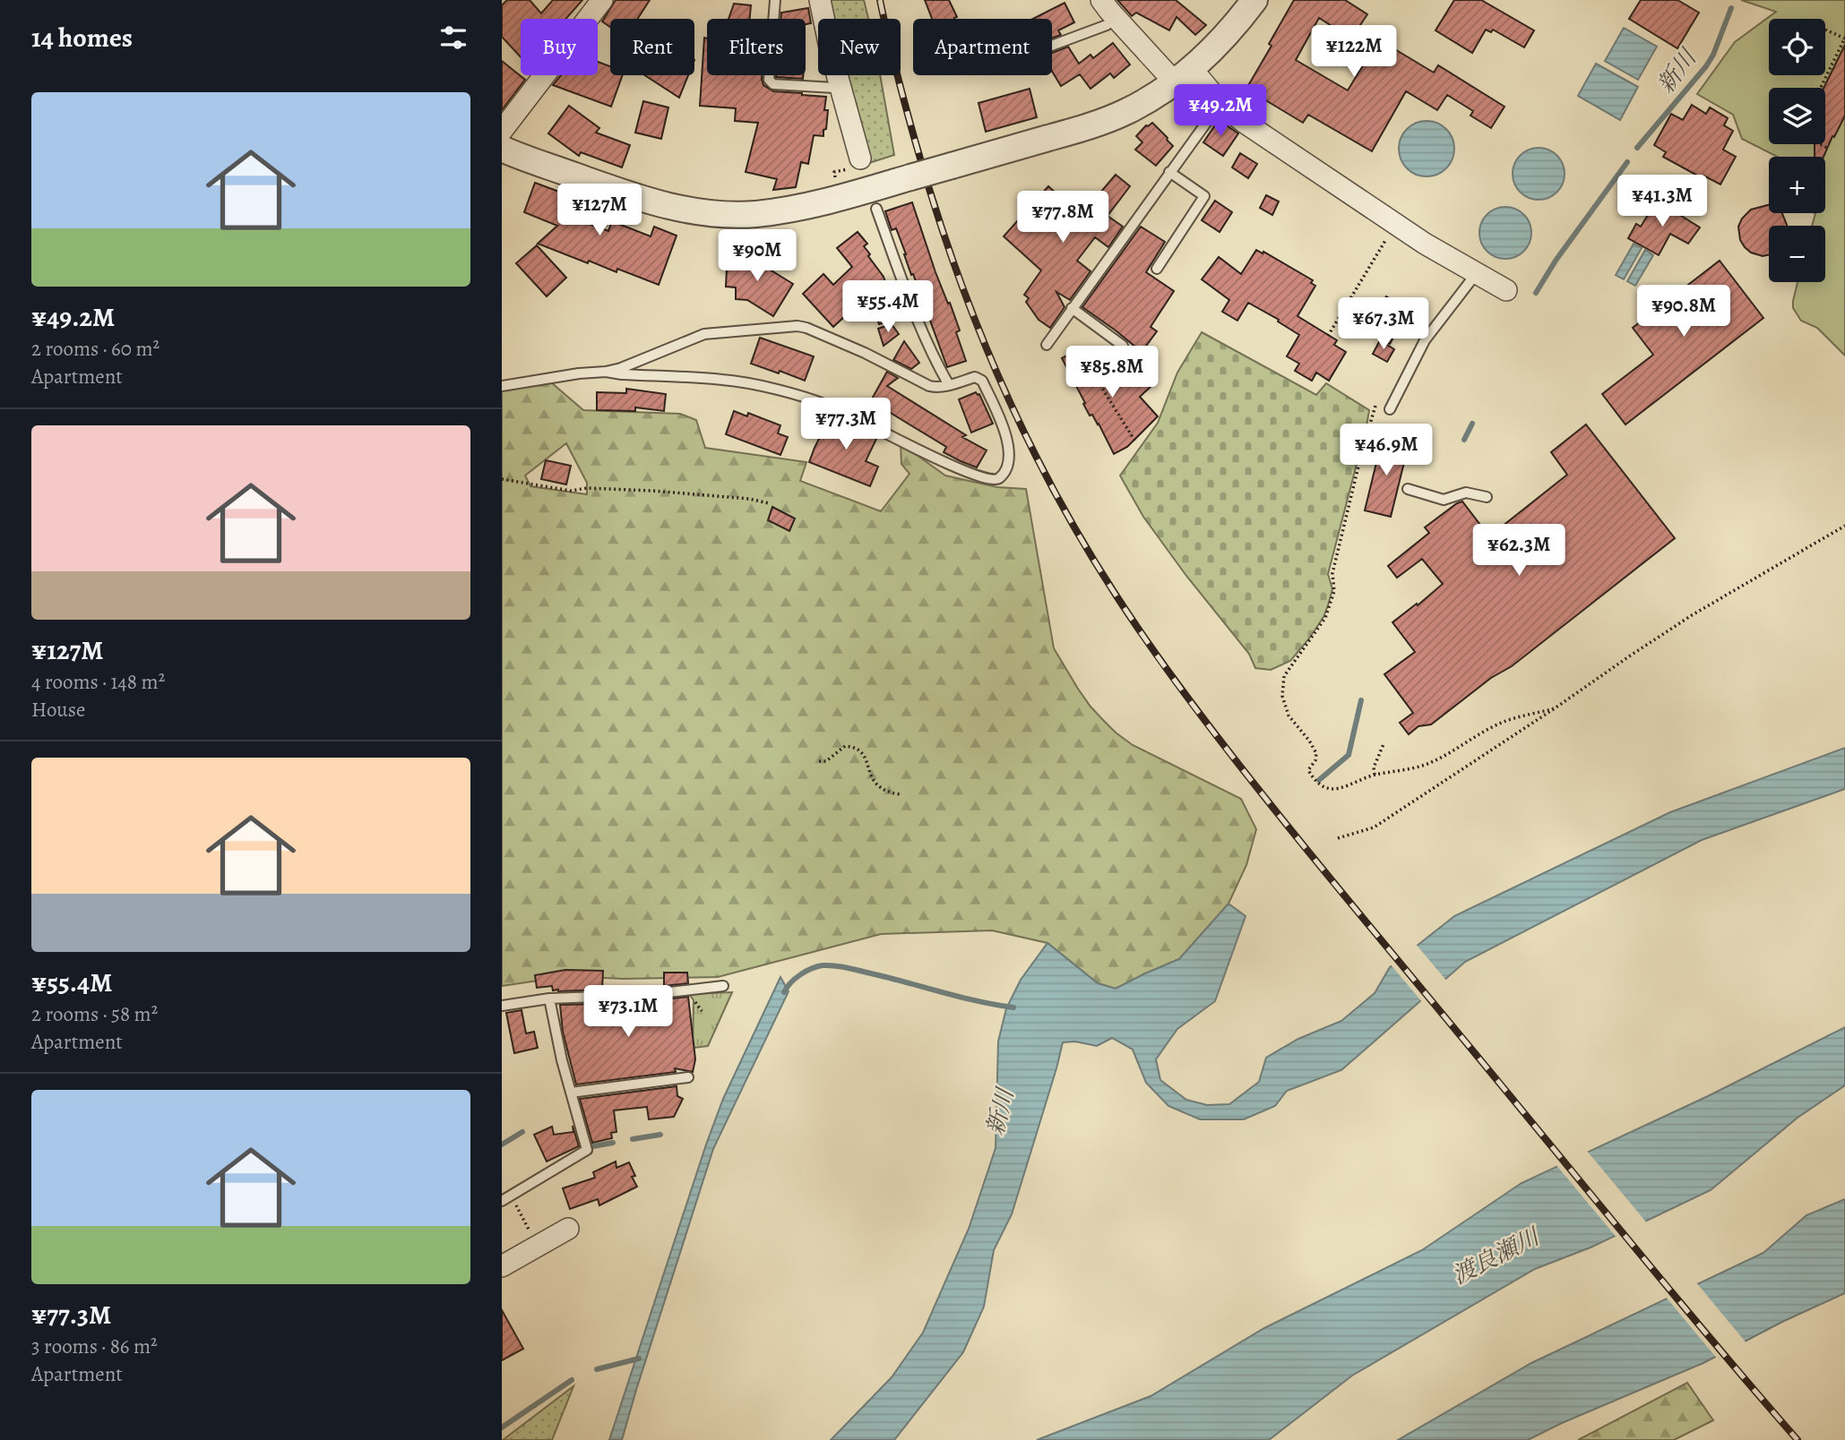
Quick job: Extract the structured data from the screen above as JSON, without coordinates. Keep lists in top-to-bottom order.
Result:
{
  "water": ["新川", "渡良瀬川"],
  "page": {
    "heading": "14 homes",
    "map_buttons": ["+", "−"],
    "chip": [
      "Buy",
      "Rent",
      "Filters",
      "New",
      "Apartment"
    ],
    "price": [
      "¥122M",
      "¥49.2M",
      "¥41.3M",
      "¥127M",
      "¥77.8M",
      "¥90M",
      "¥55.4M",
      "¥90.8M",
      "¥67.3M",
      "¥85.8M",
      "¥77.3M",
      "¥46.9M",
      "¥62.3M",
      "¥73.1M"
    ],
    "list": [
      {
        "name": "¥49.2M",
        "note": "2 rooms · 60 m² · Apartment"
      },
      {
        "name": "¥127M",
        "note": "4 rooms · 148 m² · House"
      },
      {
        "name": "¥55.4M",
        "note": "2 rooms · 58 m² · Apartment"
      },
      {
        "name": "¥77.3M",
        "note": "3 rooms · 86 m² · Apartment"
      }
    ]
  }
}
